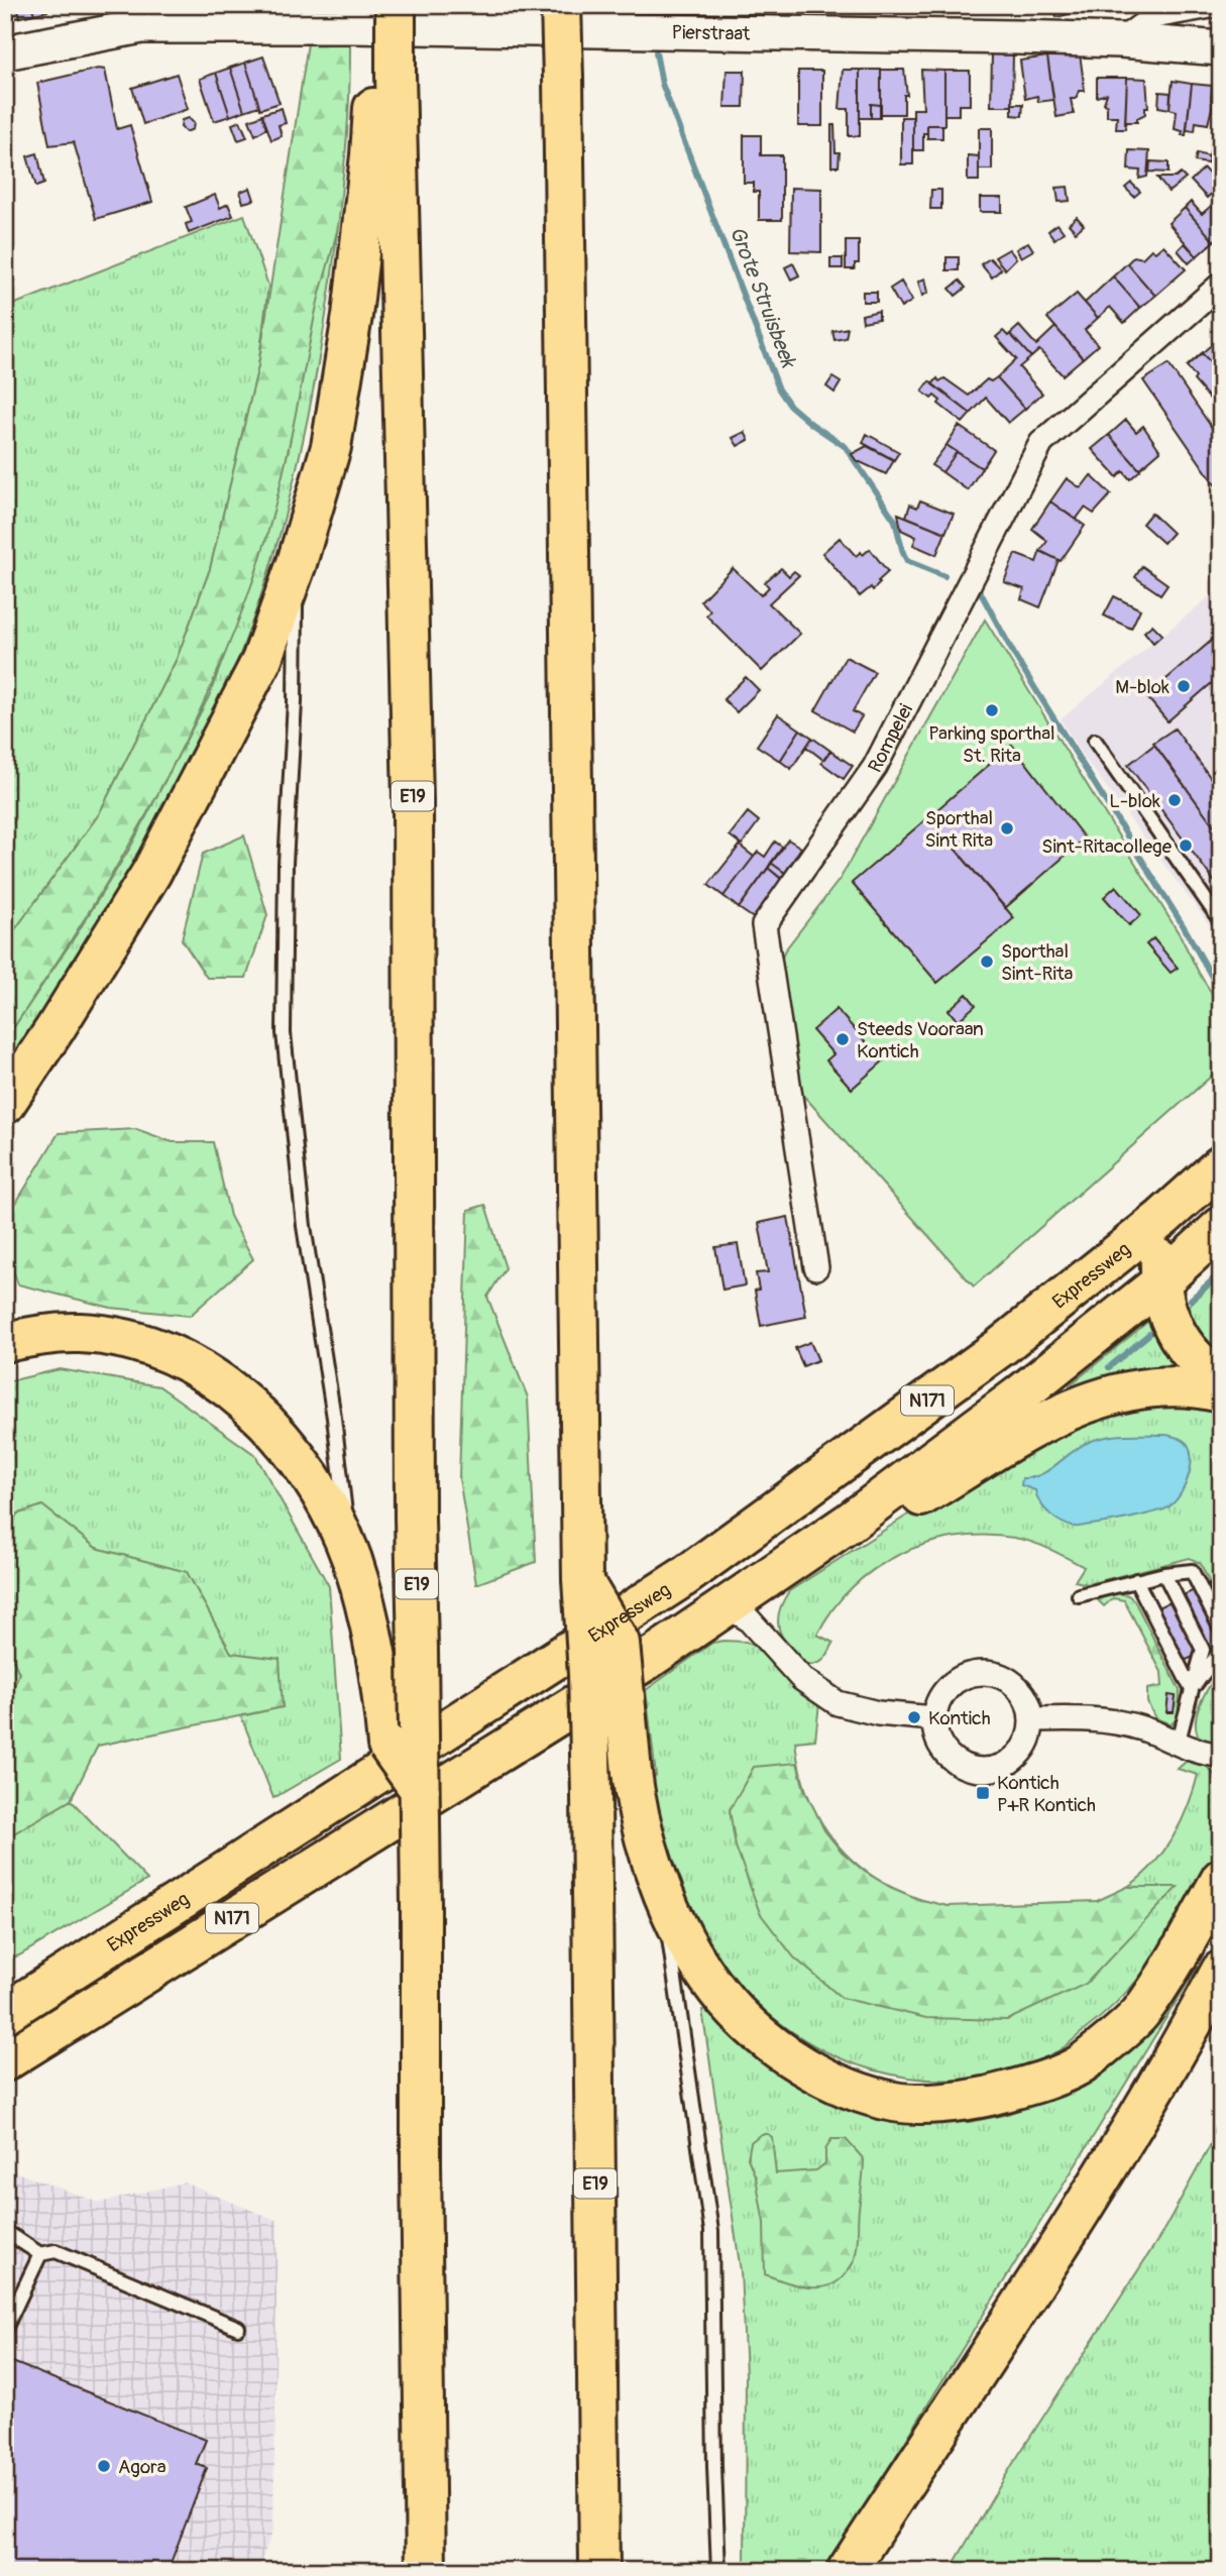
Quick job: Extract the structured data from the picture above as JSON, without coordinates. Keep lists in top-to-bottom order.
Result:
{
  "streets": {
    "highway": ["E19", "Expressweg", "N171"],
    "street": ["Pierstraat", "Rompelei"]
  },
  "water": ["Grote Struisbeek"],
  "places": {
    "other": [
      "M-blok",
      "Parking sporthal St. Rita",
      "L-blok",
      "Sporthal Sint Rita",
      "Sint-Ritacollege",
      "Sporthal Sint-Rita",
      "Steeds Vooraan Kontich",
      "Kontich",
      "Agora"
    ],
    "transit": ["Kontich P+R Kontich"]
  }
}
